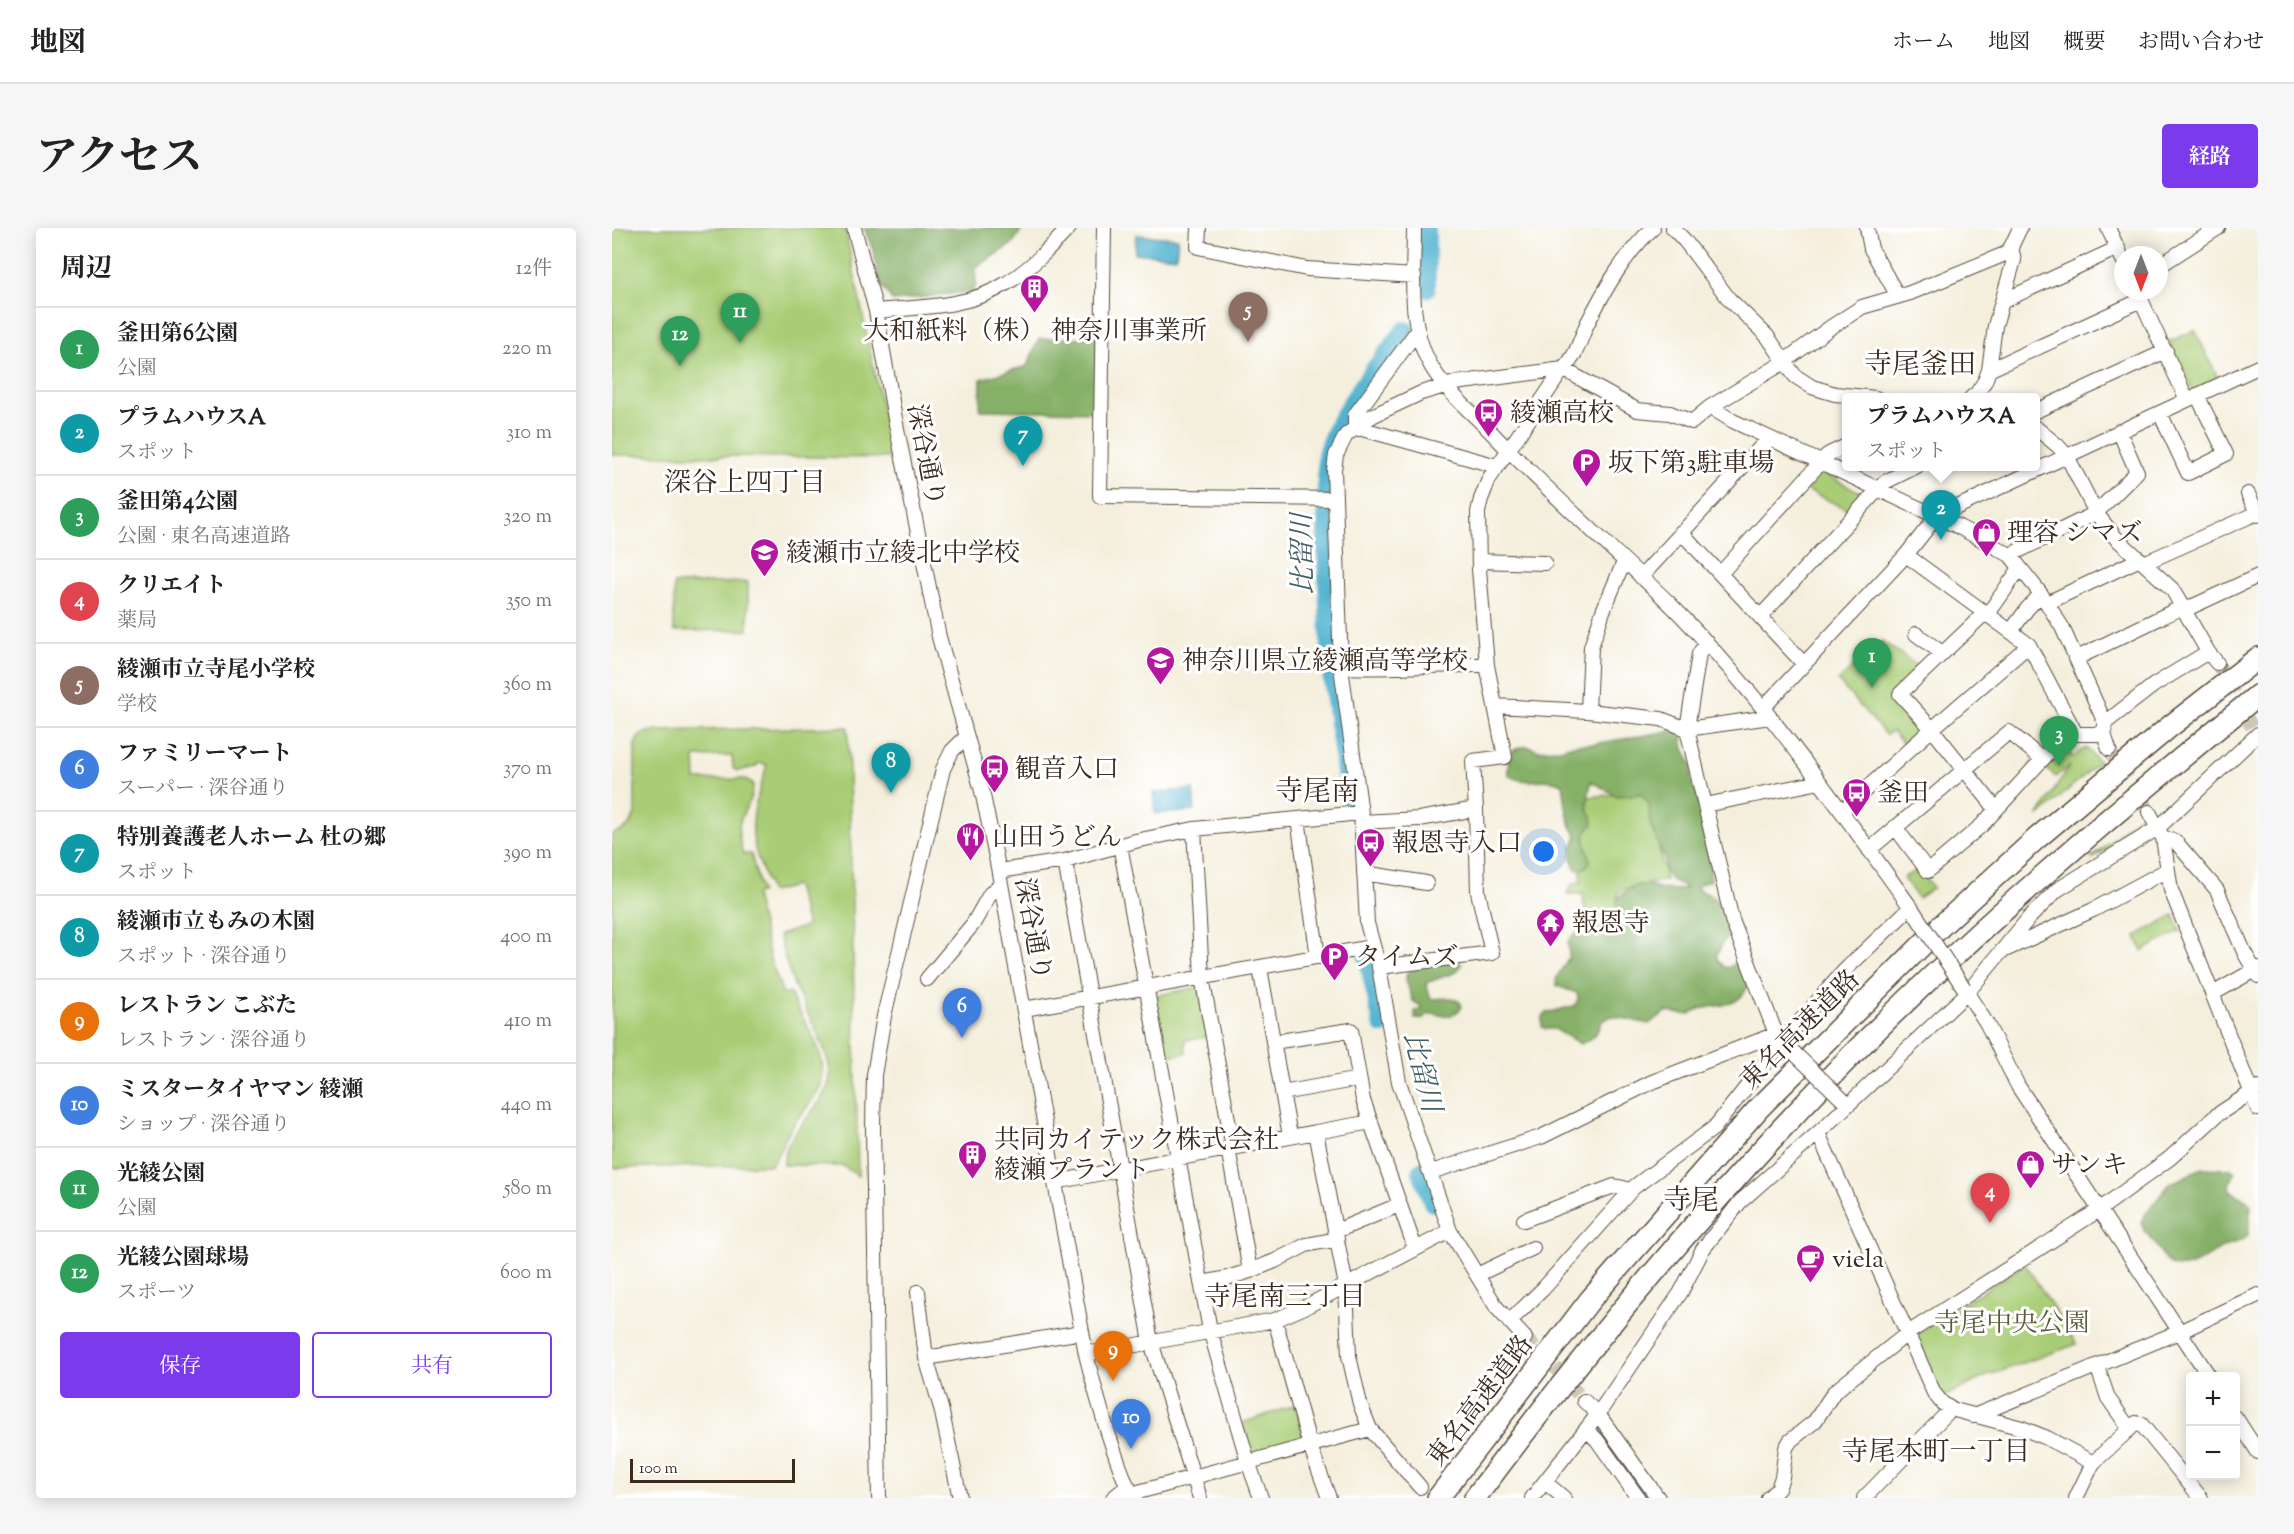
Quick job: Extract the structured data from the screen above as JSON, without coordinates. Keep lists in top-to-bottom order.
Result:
{
  "streets": {
    "highway": ["東名高速道路"],
    "street": ["深谷通り"]
  },
  "districts": [
    "寺尾釜田",
    "深谷上四丁目",
    "寺尾南",
    "寺尾",
    "寺尾南三丁目",
    "寺尾本町一丁目"
  ],
  "water": ["比留川"],
  "parks": ["寺尾中央公園"],
  "places": {
    "building": ["大和紙料（株） 神奈川事業所", "共同カイテック株式会社 綾瀬プラント"],
    "bus stop": [
      "綾瀬高校",
      "観音入口",
      "釜田",
      "報恩寺入口"
    ],
    "parking": ["坂下第3駐車場", "タイムズ"],
    "shop": ["理容 シマズ", "サンキ"],
    "school or university": ["綾瀬市立綾北中学校", "神奈川県立綾瀬高等学校"],
    "restaurant": ["山田うどん"],
    "temple": ["報恩寺"],
    "cafe": ["viela"]
  },
  "scale_bar": "100 m",
  "north": "bottom",
  "page": {
    "header": "地図",
    "nav": [
      "ホーム",
      "地図",
      "概要",
      "お問い合わせ"
    ],
    "title": "アクセス",
    "buttons": [
      "経路",
      ["保存", "共有"]
    ],
    "heading": ["周辺", "12件"],
    "pins": [
      "5",
      "11",
      "12",
      "7",
      "2",
      "1",
      "3",
      "8",
      "6",
      "4",
      "9",
      "10"
    ],
    "list": [
      {
        "mark": "1",
        "name": "釜田第6公園",
        "note": "公園",
        "value": "220 m"
      },
      {
        "mark": "2",
        "name": "プラムハウスA",
        "note": "スポット",
        "value": "310 m"
      },
      {
        "mark": "3",
        "name": "釜田第4公園",
        "note": "公園 · 東名高速道路",
        "value": "320 m"
      },
      {
        "mark": "4",
        "name": "クリエイト",
        "note": "薬局",
        "value": "350 m"
      },
      {
        "mark": "5",
        "name": "綾瀬市立寺尾小学校",
        "note": "学校",
        "value": "360 m"
      },
      {
        "mark": "6",
        "name": "ファミリーマート",
        "note": "スーパー · 深谷通り",
        "value": "370 m"
      },
      {
        "mark": "7",
        "name": "特別養護老人ホーム 杜の郷",
        "note": "スポット",
        "value": "390 m"
      },
      {
        "mark": "8",
        "name": "綾瀬市立もみの木園",
        "note": "スポット · 深谷通り",
        "value": "400 m"
      },
      {
        "mark": "9",
        "name": "レストラン こぶた",
        "note": "レストラン · 深谷通り",
        "value": "410 m"
      },
      {
        "mark": "10",
        "name": "ミスタータイヤマン 綾瀬",
        "note": "ショップ · 深谷通り",
        "value": "440 m"
      },
      {
        "mark": "11",
        "name": "光綾公園",
        "note": "公園",
        "value": "580 m"
      },
      {
        "mark": "12",
        "name": "光綾公園球場",
        "note": "スポーツ",
        "value": "600 m"
      }
    ],
    "popup": ["プラムハウスA", "スポット"],
    "map_buttons": ["+", "−"],
    "scale": "100 m"
  }
}
